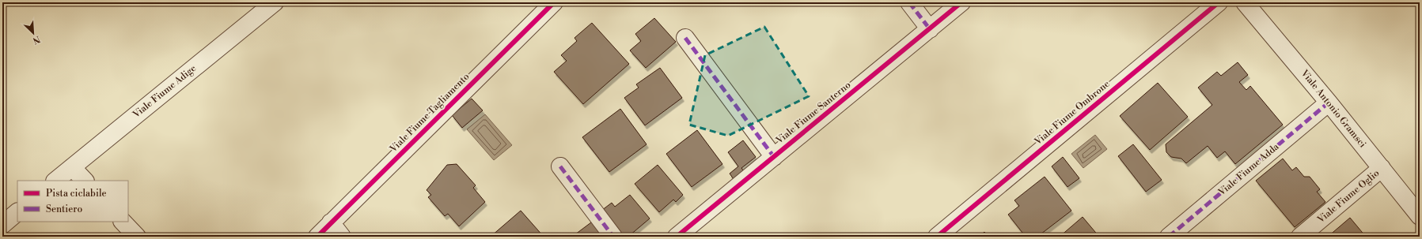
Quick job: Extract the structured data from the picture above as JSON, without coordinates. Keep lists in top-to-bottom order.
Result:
{
  "streets": {
    "street": [
      "Viale Fiume Adige",
      "Viale Antonio Gramsci",
      "Viale Fiume Tagliamento",
      "Viale Fiume Santerno",
      "Viale Fiume Ombrone",
      "Viale Fiume Adda",
      "Viale Fiume Oglio"
    ]
  },
  "crossings": [
    ["Viale Antonio Gramsci", "Viale Fiume Adda"],
    ["Viale Antonio Gramsci", "Viale Fiume Oglio"]
  ],
  "legend": ["Pista ciclabile", "Sentiero"],
  "north": "bottom right"
}
